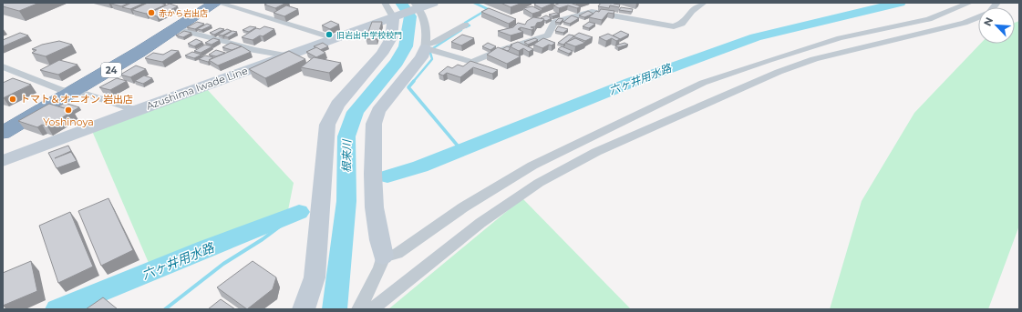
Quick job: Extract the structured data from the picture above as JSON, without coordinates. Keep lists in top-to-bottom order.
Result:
{
  "streets": {
    "highway": ["24"],
    "main road": ["Azushima Iwade Line"]
  },
  "water": ["六ヶ井用水路", "根来川"],
  "places": [
    "赤から岩出店",
    "旧岩出中学校校門",
    "トマト＆オニオン 岩出店",
    "Yoshinoya"
  ],
  "north": "top left"
}
